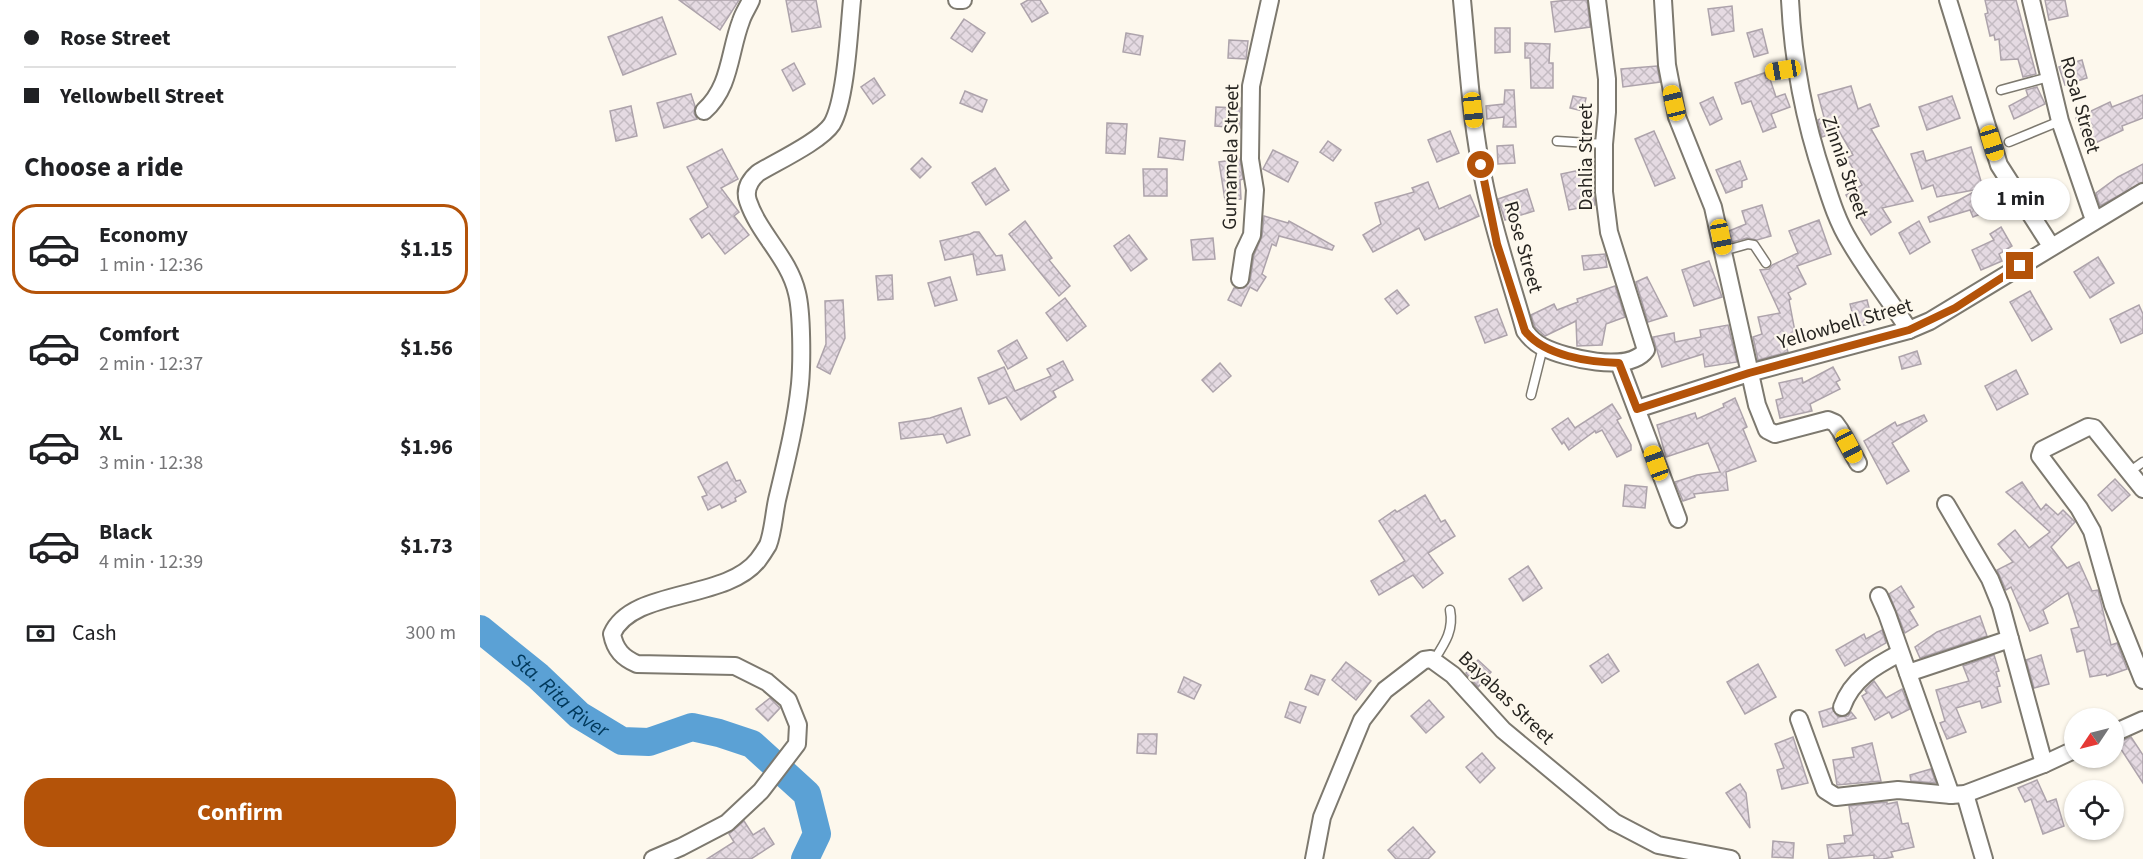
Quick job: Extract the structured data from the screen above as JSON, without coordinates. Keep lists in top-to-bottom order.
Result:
{
  "streets": {
    "street": [
      "Rosal Street",
      "Gumamela Street",
      "Dahlia Street",
      "Zinnia Street",
      "Rose Street",
      "Yellowbell Street",
      "Bayabas Street"
    ]
  },
  "crossings": [
    ["Rosal Street", "Yellowbell Street"],
    ["Zinnia Street", "Yellowbell Street"]
  ],
  "water": ["Sta. Rita River"],
  "north": "bottom left",
  "page": {
    "banner": ["Rose Street", "Yellowbell Street"],
    "heading": "Choose a ride",
    "bubble": "1 min",
    "list": [
      {
        "name": "Economy",
        "note": "1 min · 12:36",
        "value": "$1.15"
      },
      {
        "name": "Comfort",
        "note": "2 min · 12:37",
        "value": "$1.56"
      },
      {
        "name": "XL",
        "note": "3 min · 12:38",
        "value": "$1.96"
      },
      {
        "name": "Black",
        "note": "4 min · 12:39",
        "value": "$1.73"
      }
    ],
    "pay": ["Cash", "300 m"],
    "buttons": "Confirm"
  }
}
